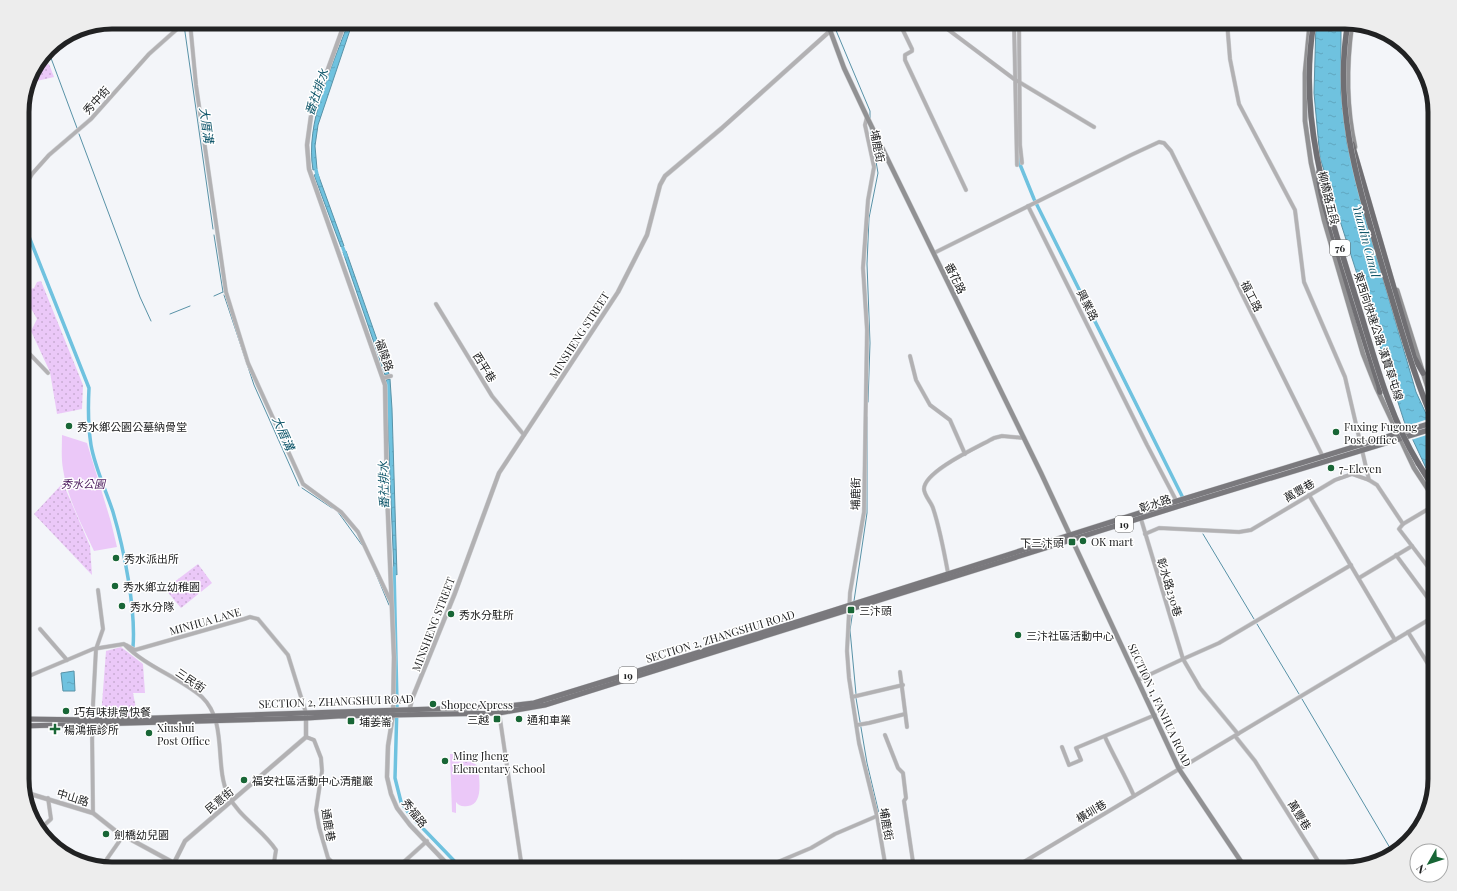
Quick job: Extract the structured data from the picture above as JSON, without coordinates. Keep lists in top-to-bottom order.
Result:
{
  "streets": {
    "highway": ["76", "東西向快速公路 漢寶草屯線"],
    "main road": [
      "柳橋路五段",
      "番花路",
      "彰水路",
      "19",
      "SECTION 2, ZHANGSHUI ROAD",
      "SECTION 1, FANHUA ROAD"
    ],
    "street": [
      "秀中街",
      "埔鹿街",
      "福工路",
      "興業路",
      "MINSHENG STREET",
      "福陵路",
      "西平巷",
      "萬豐巷",
      "彰水路230巷",
      "MINHUA LANE",
      "三民街",
      "中山路",
      "民意街",
      "橫圳巷",
      "秀福路",
      "通鹿巷"
    ]
  },
  "crossings": [
    ["埔鹿街", "番花路"],
    ["埔鹿街", "彰水路"],
    ["埔鹿街", "SECTION 2, ZHANGSHUI ROAD"],
    ["柳橋路五段", "彰水路"],
    ["柳橋路五段", "19"],
    ["番花路", "MINSHENG STREET"],
    ["番花路", "彰水路"],
    ["番花路", "SECTION 1, FANHUA ROAD"],
    ["福工路", "興業路"],
    ["福工路", "彰水路"],
    ["興業路", "彰水路"],
    ["MINSHENG STREET", "西平巷"],
    ["MINSHENG STREET", "SECTION 2, ZHANGSHUI ROAD"],
    ["福陵路", "SECTION 2, ZHANGSHUI ROAD"],
    ["福陵路", "秀福路"],
    ["萬豐巷", "彰水路230巷"],
    ["萬豐巷", "橫圳巷"],
    ["彰水路", "19"],
    ["彰水路", "彰水路230巷"],
    ["彰水路", "SECTION 2, ZHANGSHUI ROAD"],
    ["彰水路", "SECTION 1, FANHUA ROAD"],
    ["MINHUA LANE", "SECTION 2, ZHANGSHUI ROAD"],
    ["MINHUA LANE", "三民街"],
    ["SECTION 2, ZHANGSHUI ROAD", "三民街"],
    ["SECTION 2, ZHANGSHUI ROAD", "秀福路"],
    ["三民街", "民意街"],
    ["SECTION 1, FANHUA ROAD", "橫圳巷"],
    ["民意街", "通鹿巷"]
  ],
  "water": ["番社排水", "大厝溝", "Yuanlin Canal"],
  "parks": ["秀水公園"],
  "places": {
    "other": [
      "秀水鄉公園公墓納骨堂",
      "Fuxing Fugong Post Office",
      "7-Eleven",
      "OK mart",
      "秀水派出所",
      "秀水鄉立幼稚園",
      "秀水分隊",
      "秀水分駐所",
      "三汴社區活動中心",
      "Shopee Xpress",
      "巧有味排骨快餐",
      "通和車業",
      "Xiushui Post Office",
      "Ming Jheng Elementary School",
      "福安社區活動中心清龍巖",
      "劍橋幼兒園"
    ],
    "transit": [
      "下三汴頭",
      "三汴頭",
      "三越",
      "埔姜崙"
    ],
    "health": ["楊鴻振診所"]
  },
  "north": "bottom left"
}
